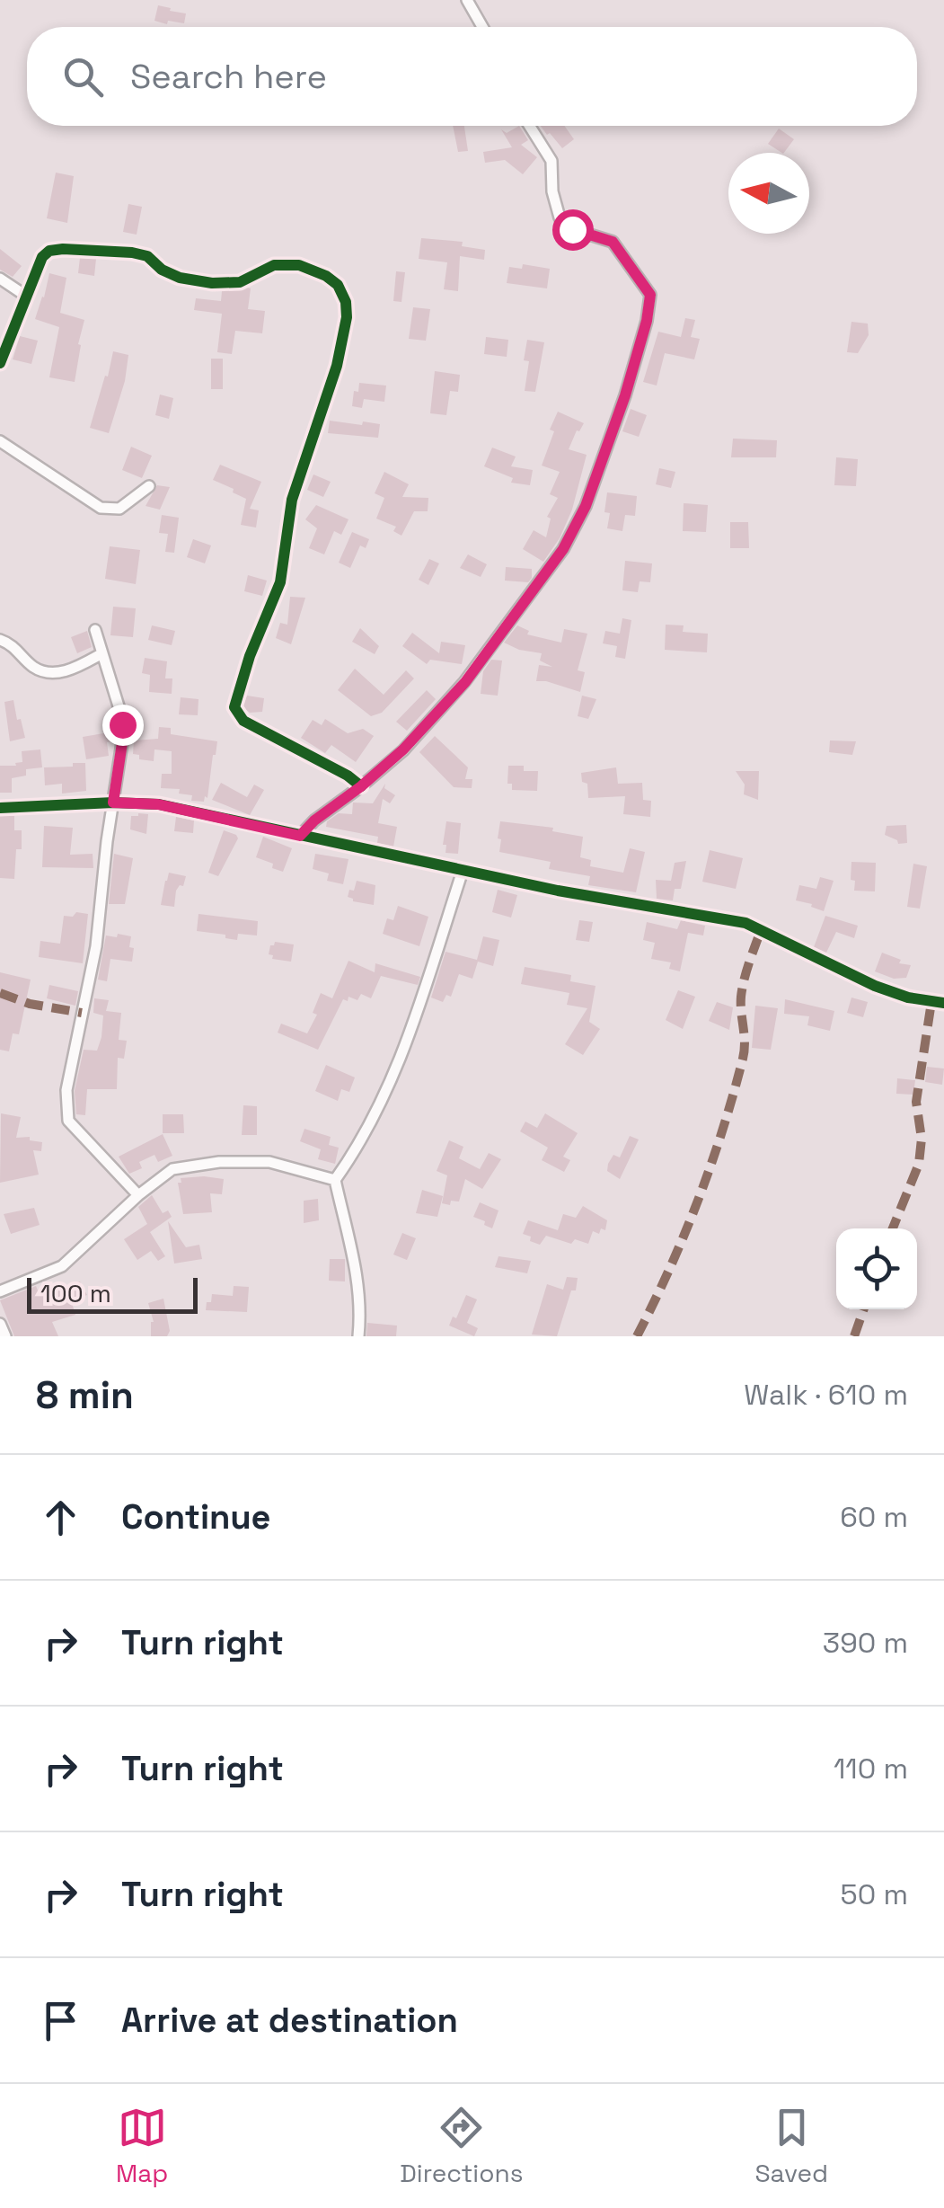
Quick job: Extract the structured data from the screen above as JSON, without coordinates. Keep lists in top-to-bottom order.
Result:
{
  "scale_bar": "100 m",
  "north": "left",
  "page": {
    "search": "Search here",
    "scale": "100 m",
    "heading": ["8 min", "Walk · 610 m"],
    "list": [
      ["Continue", "60 m"],
      ["Turn right", "390 m"],
      ["Turn right", "110 m"],
      ["Turn right", "50 m"],
      "Arrive at destination"
    ],
    "nav": ["Map", "Directions", "Saved"]
  }
}
